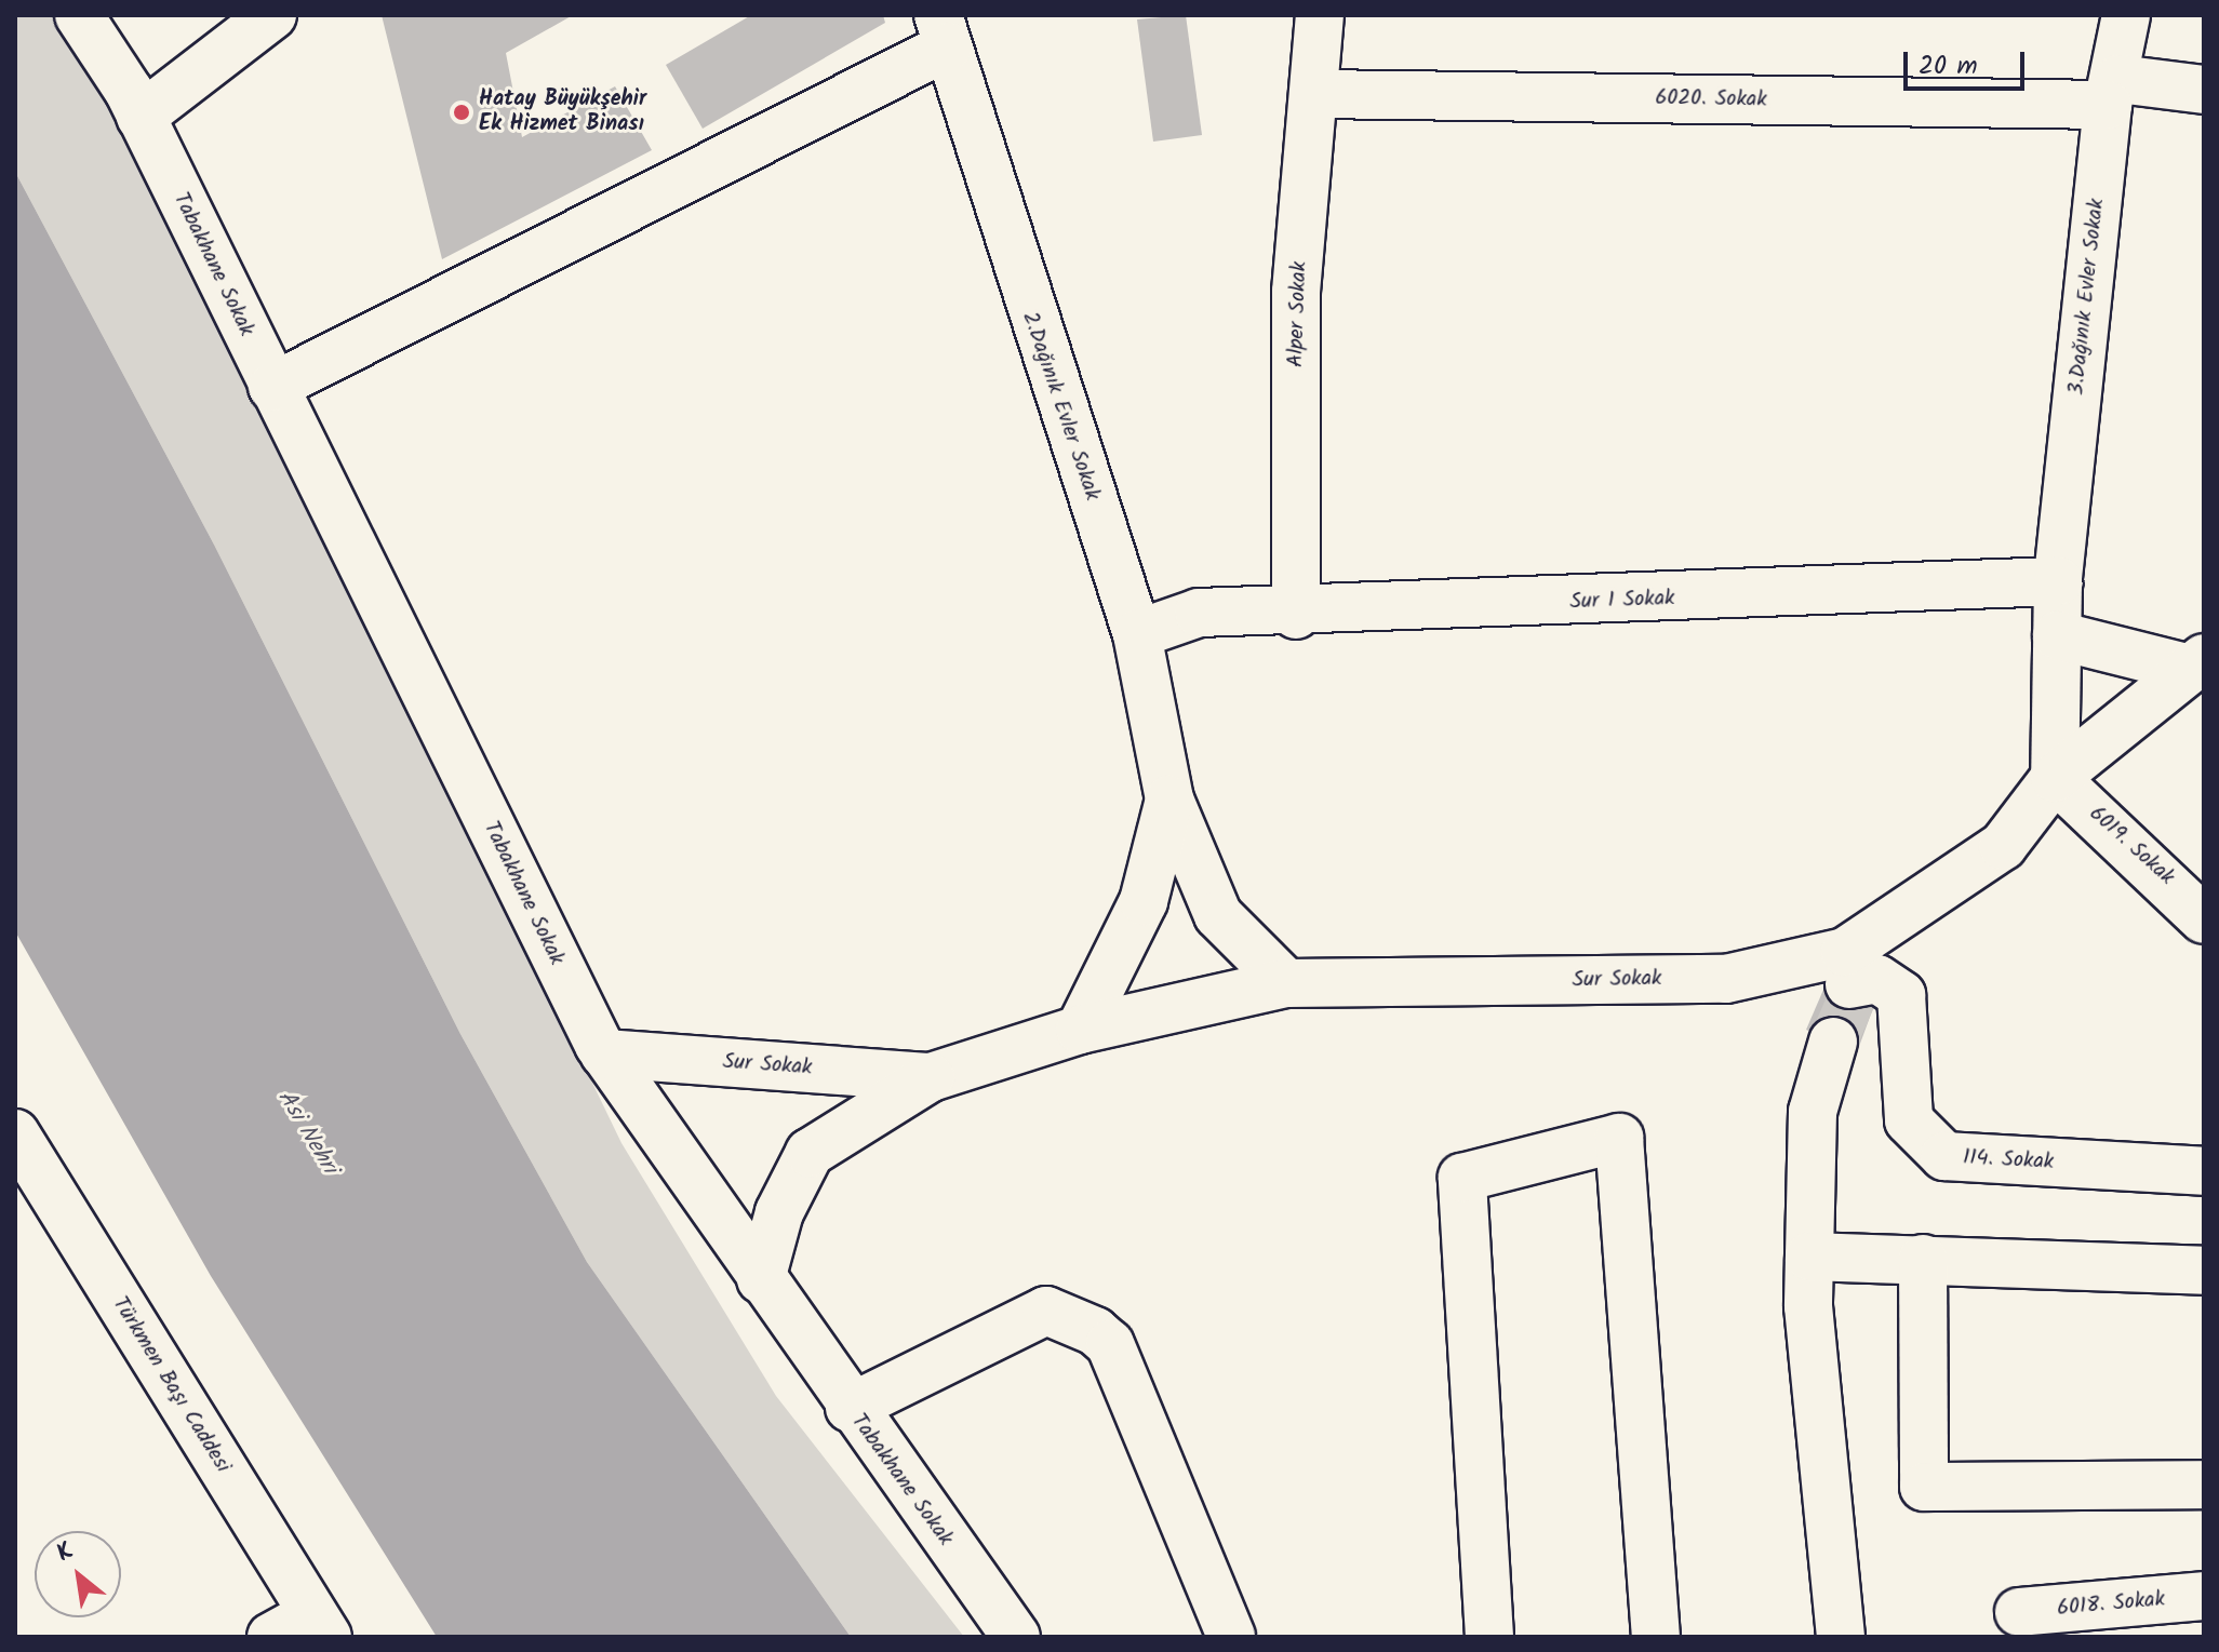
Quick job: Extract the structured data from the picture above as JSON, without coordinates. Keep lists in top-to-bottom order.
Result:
{
  "streets": {
    "street": [
      "6020. Sokak",
      "Tabakhane Sokak",
      "3.Dağınık Evler Sokak",
      "Alper Sokak",
      "2.Dağınık Evler Sokak",
      "Sur 1 Sokak",
      "6019. Sokak",
      "Sur Sokak",
      "114. Sokak",
      "Türkmen Başı Caddesi",
      "6018. Sokak"
    ]
  },
  "crossings": [
    ["6020. Sokak", "3.Dağınık Evler Sokak"],
    ["6020. Sokak", "Alper Sokak"],
    ["Tabakhane Sokak", "Sur Sokak"],
    ["3.Dağınık Evler Sokak", "Sur 1 Sokak"],
    ["Alper Sokak", "Sur 1 Sokak"],
    ["2.Dağınık Evler Sokak", "Sur 1 Sokak"],
    ["2.Dağınık Evler Sokak", "Sur Sokak"],
    ["6019. Sokak", "Sur Sokak"],
    ["Sur Sokak", "114. Sokak"]
  ],
  "water": ["Asi Nehri"],
  "places": ["Hatay Büyükşehir Ek Hizmet Binası"],
  "scale_bar": "20 m",
  "north": "top left"
}
